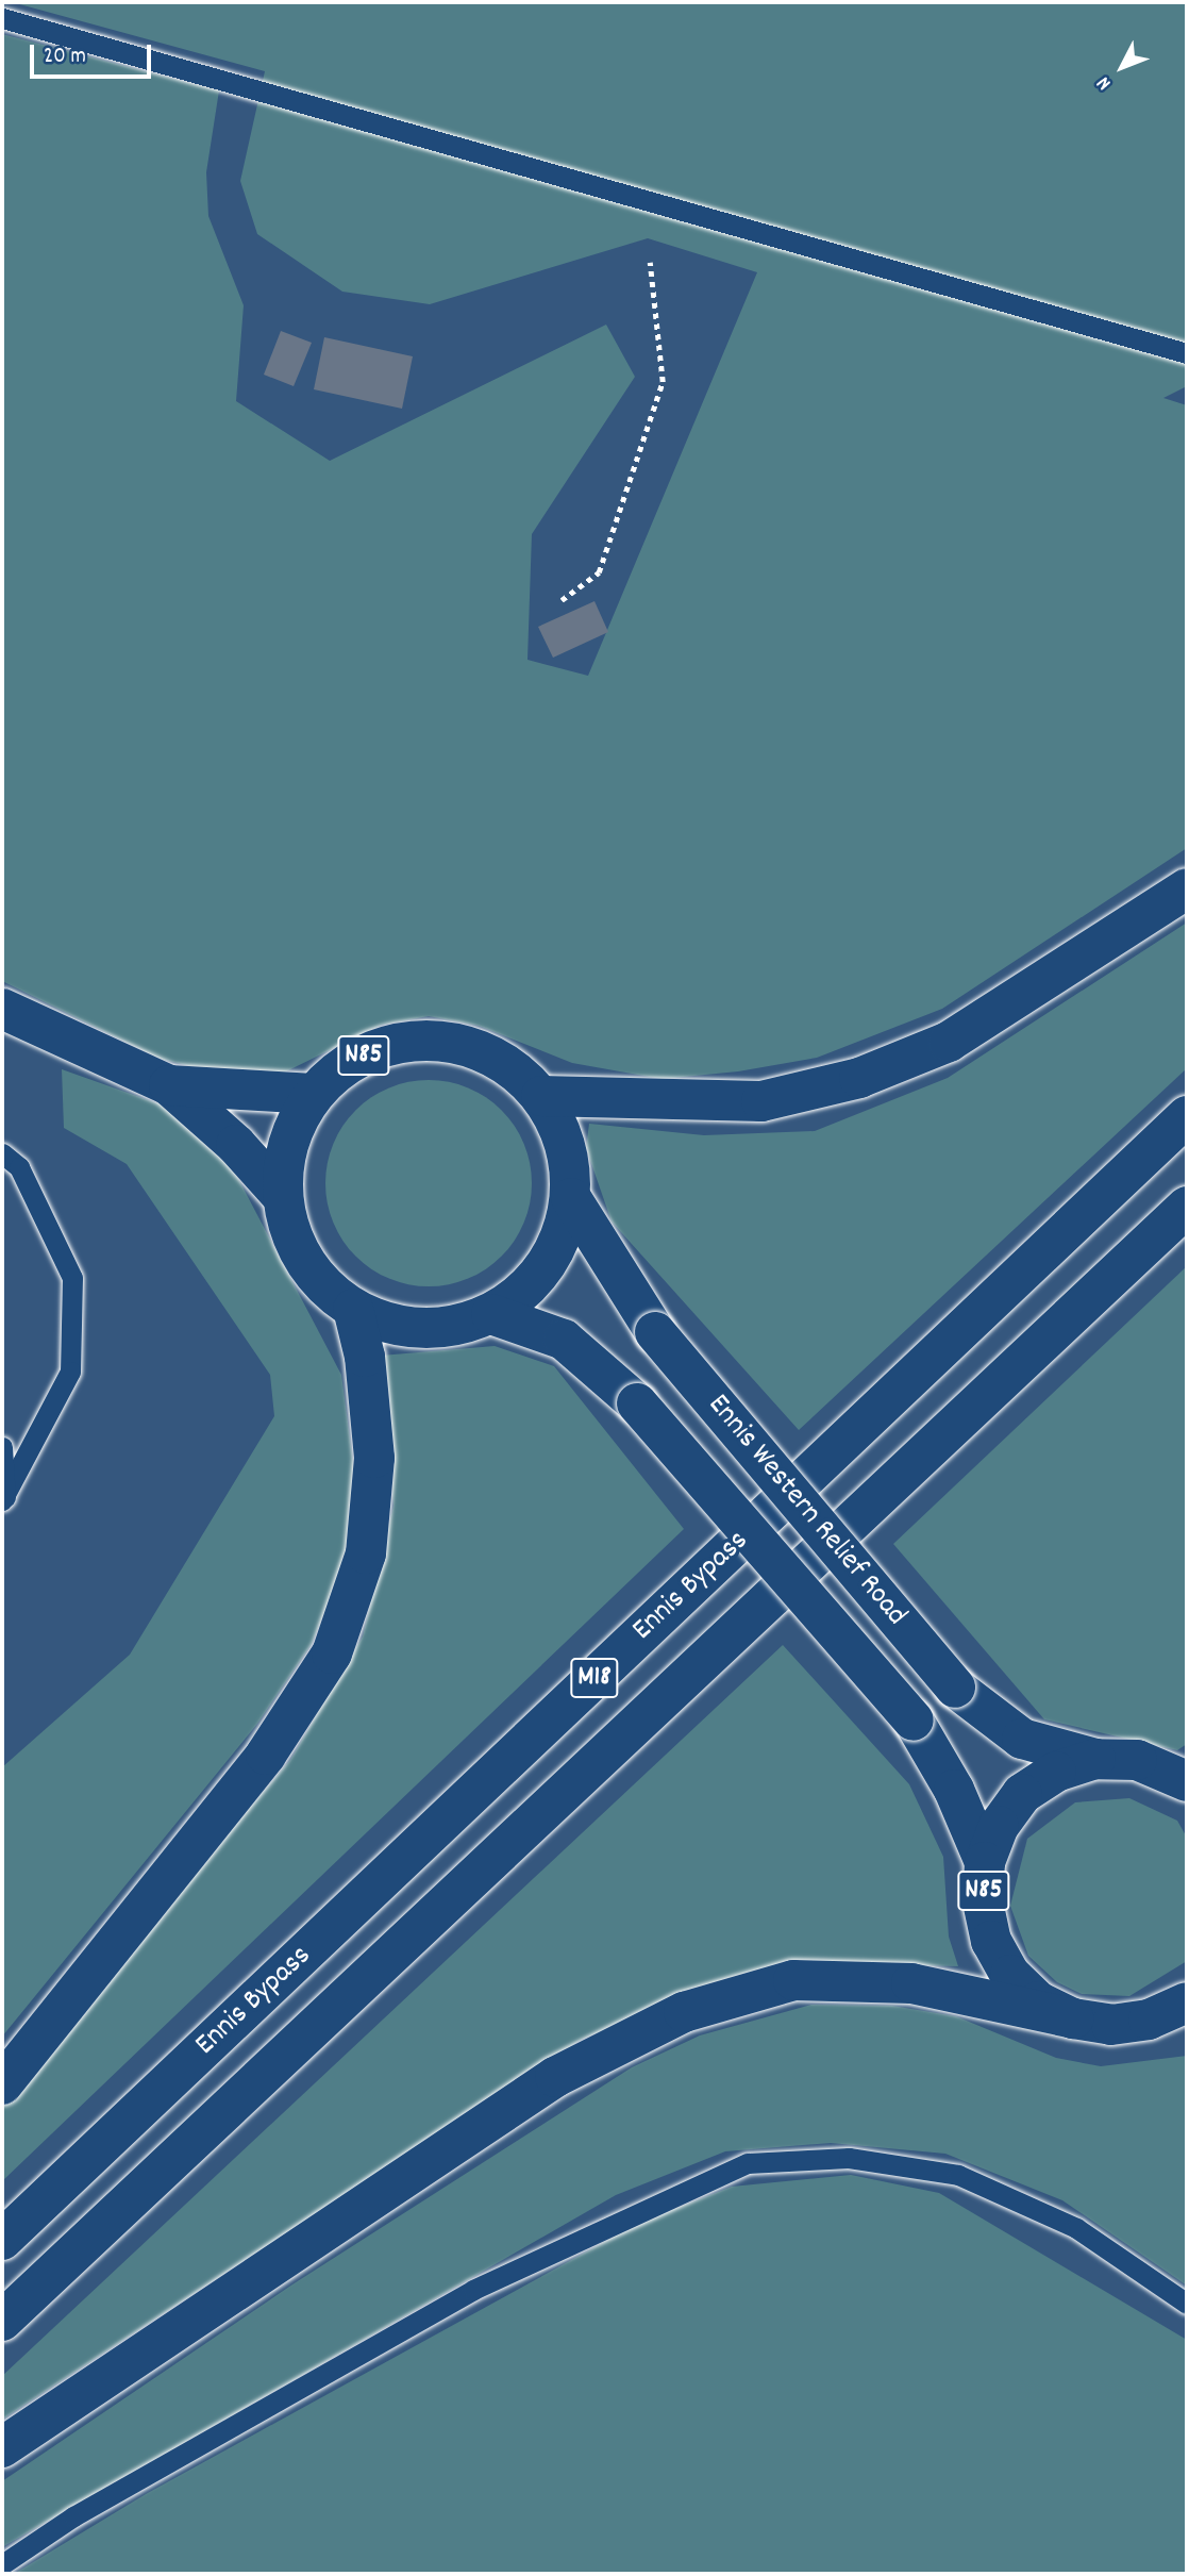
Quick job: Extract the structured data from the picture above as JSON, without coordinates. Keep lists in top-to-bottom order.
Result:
{
  "streets": {
    "main road": [
      "N85",
      "Ennis Western Relief Road",
      "Ennis Bypass",
      "M18"
    ]
  },
  "crossings": [
    ["N85", "Ennis Western Relief Road"]
  ],
  "scale_bar": "20 m",
  "north": "bottom left"
}
